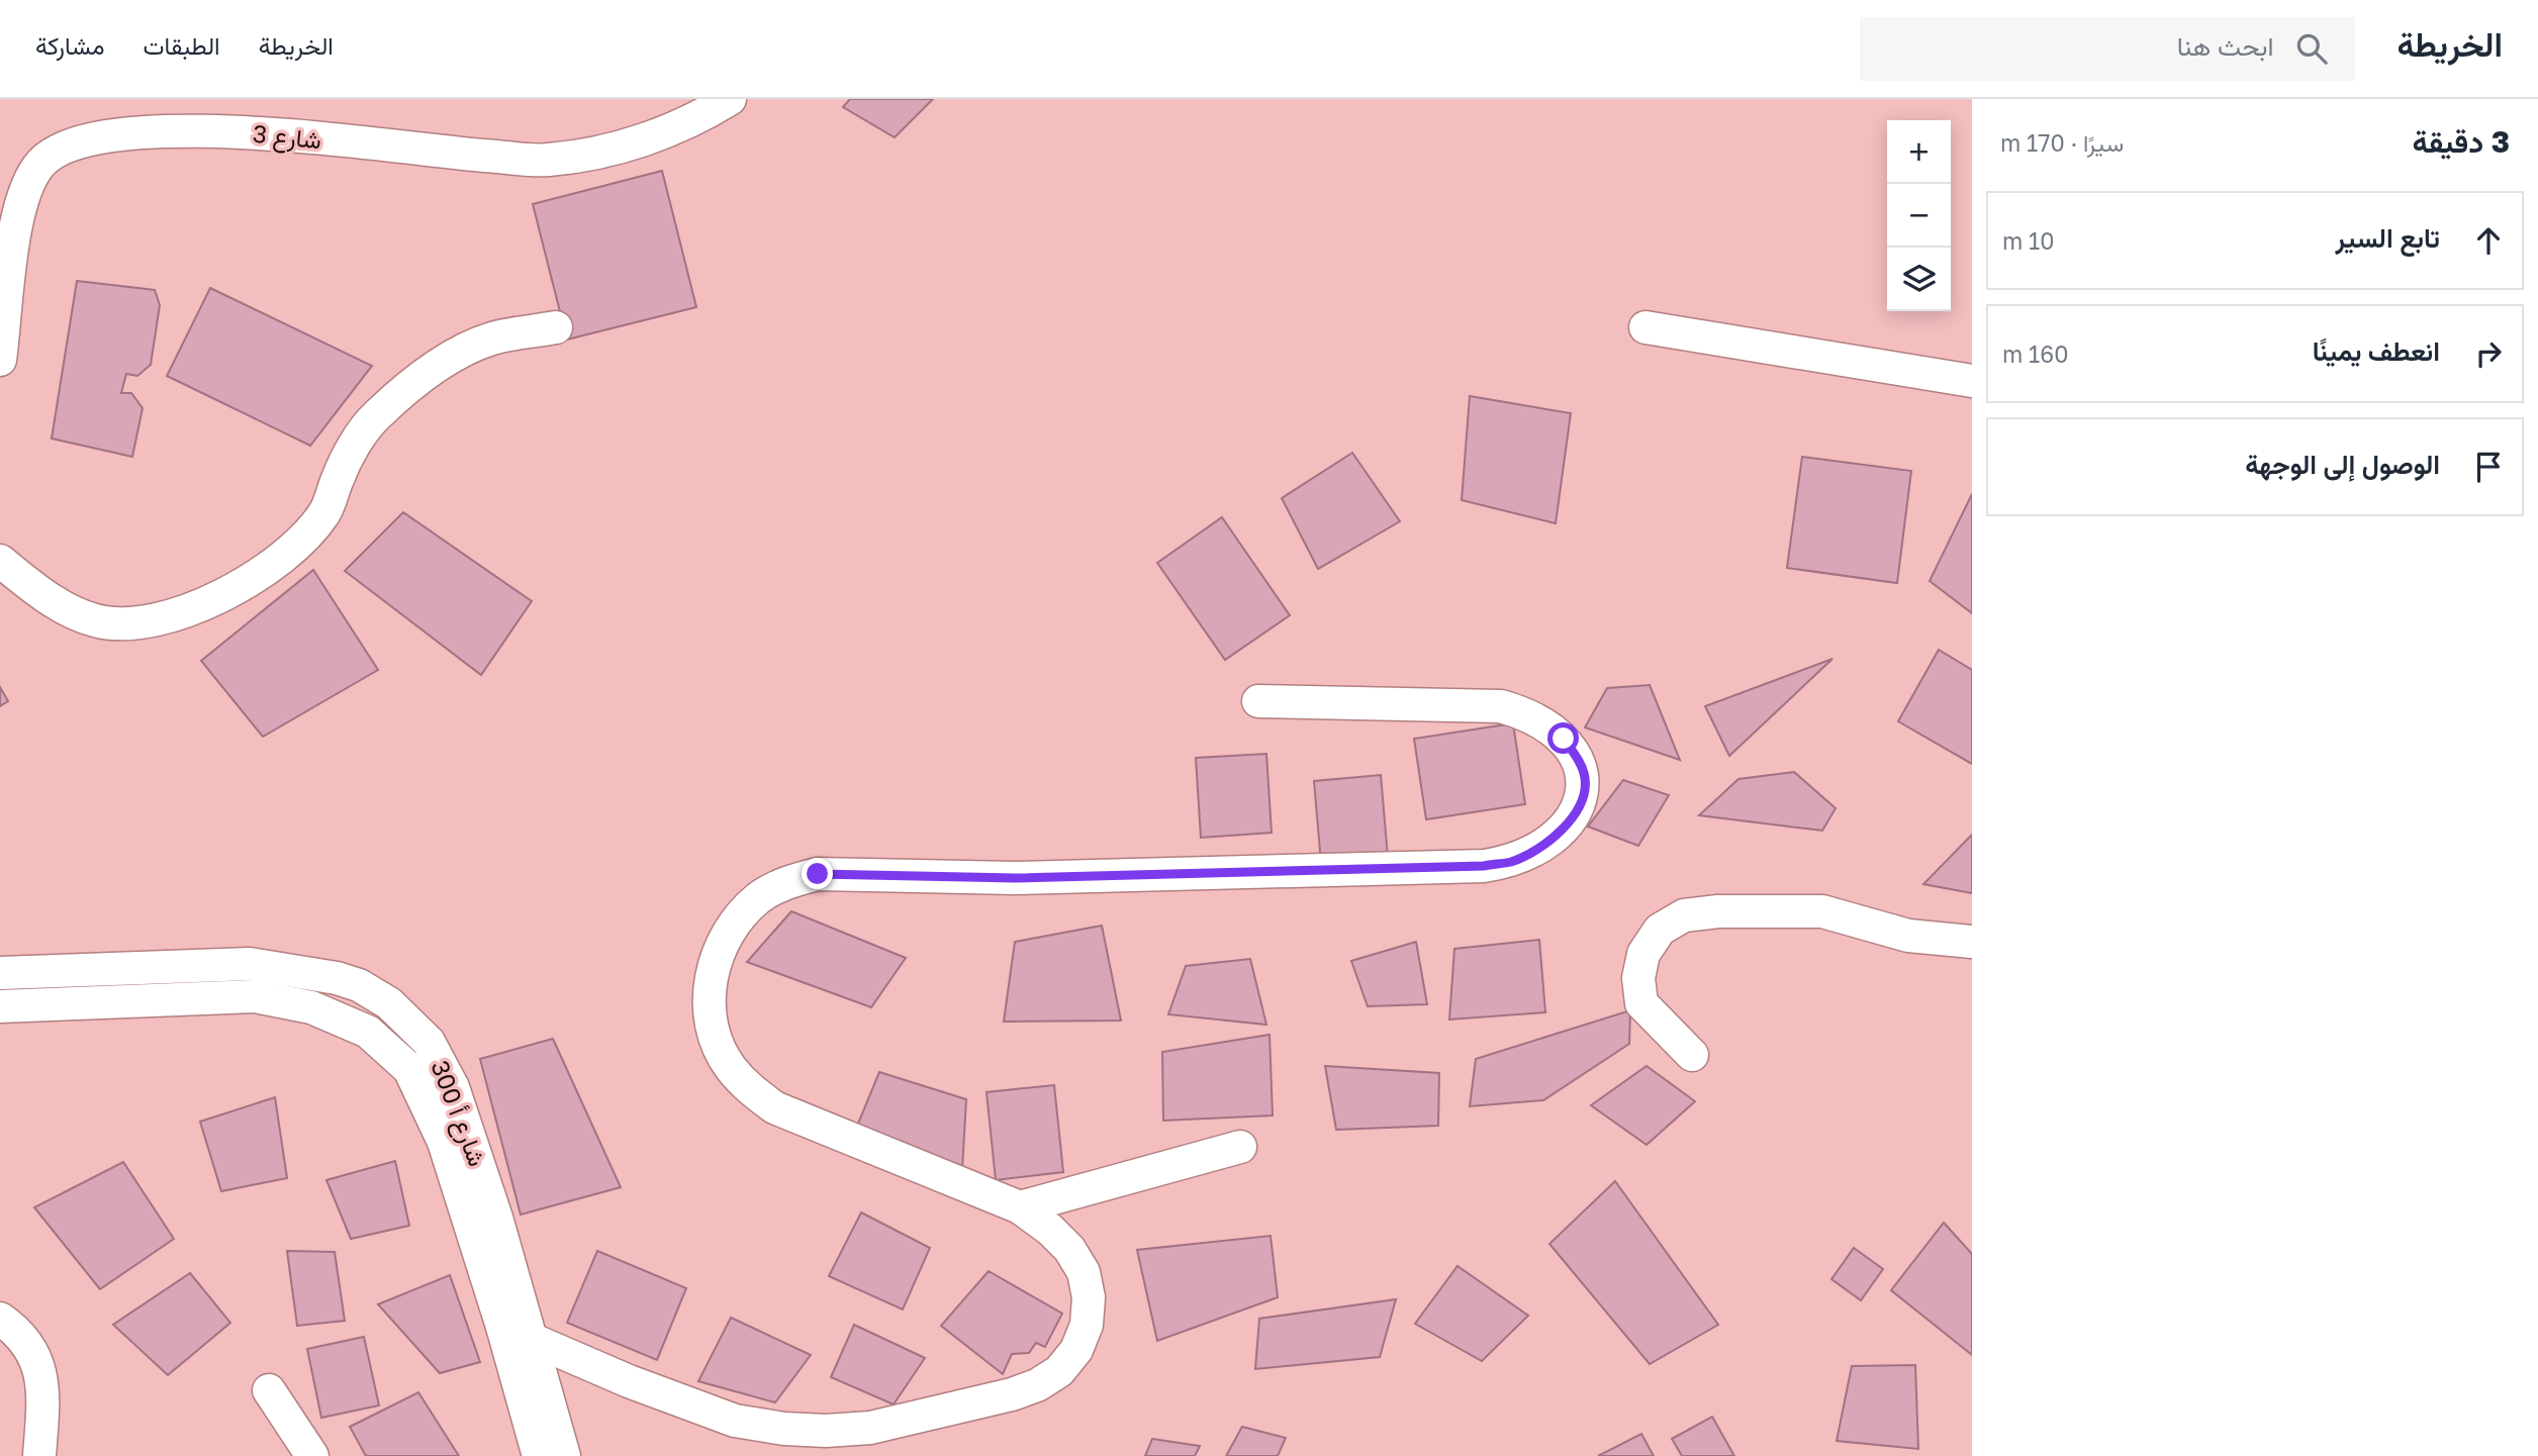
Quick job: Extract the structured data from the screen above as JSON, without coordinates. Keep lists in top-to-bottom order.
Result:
{
  "streets": {
    "street": ["شارع 3", "شارع أ 300"]
  },
  "page": {
    "header": "الخريطة",
    "search": "ابحث هنا",
    "nav": ["الخريطة", "الطبقات", "مشاركة"],
    "heading": ["3 دقيقة", "سيرًا · 170 m"],
    "map_buttons": ["+", "−"],
    "list": [
      ["تابع السير", "10 m"],
      ["انعطف يمينًا", "160 m"],
      "الوصول إلى الوجهة"
    ]
  }
}
